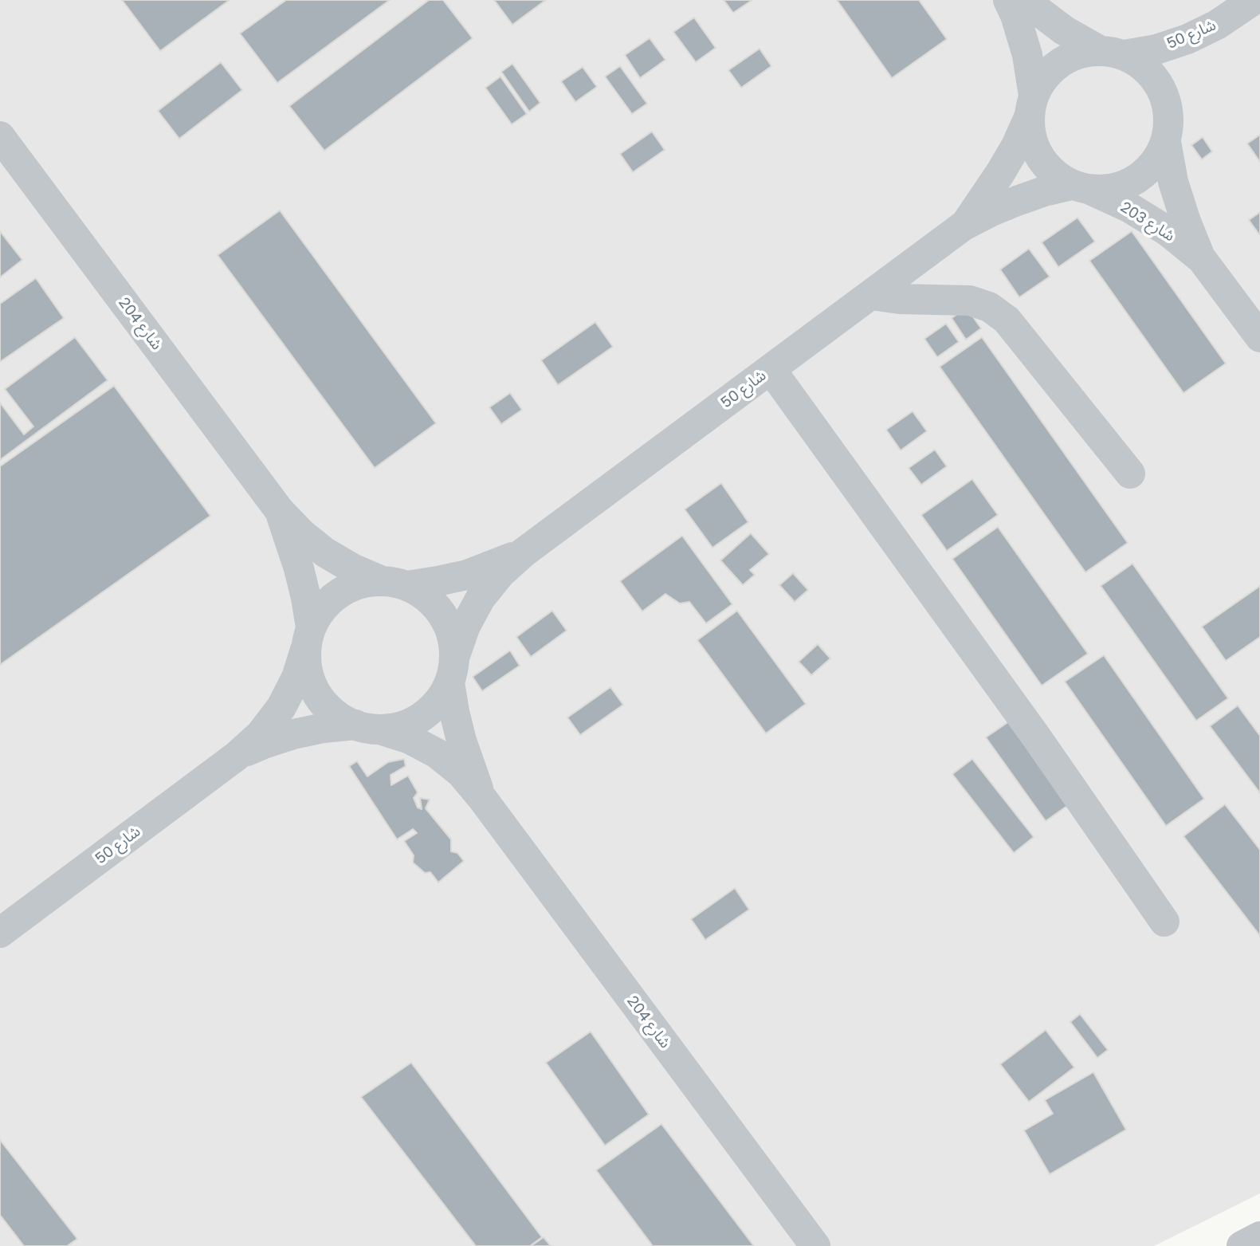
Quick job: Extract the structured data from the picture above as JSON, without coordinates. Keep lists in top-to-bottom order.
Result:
{
  "streets": {
    "street": ["شارع 50", "شارع 203", "شارع 204"]
  },
  "crossings": [
    ["شارع 50", "شارع 203"],
    ["شارع 50", "شارع 204"]
  ]
}
